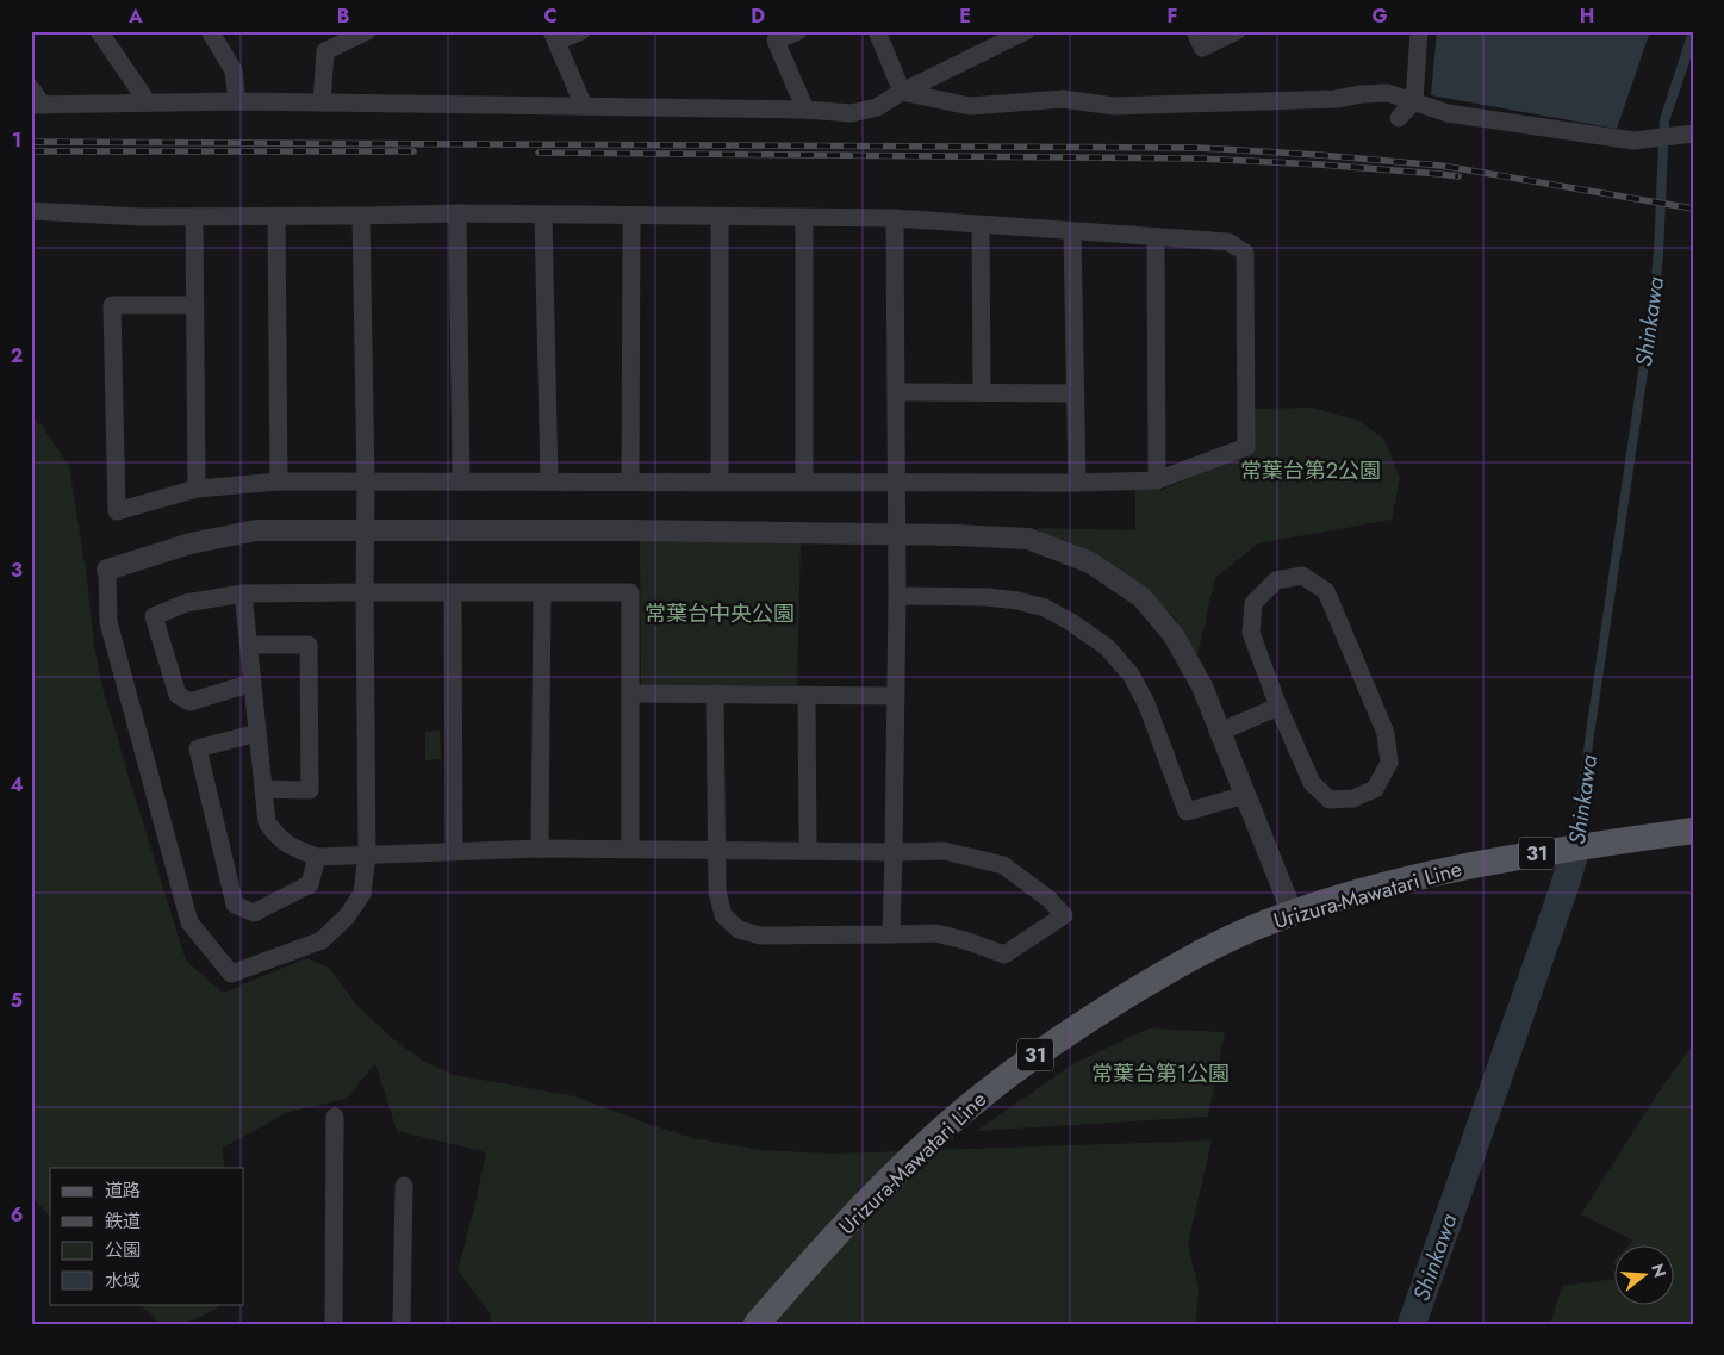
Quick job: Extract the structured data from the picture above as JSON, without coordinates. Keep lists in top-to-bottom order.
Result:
{
  "streets": {
    "main road": ["31", "Urizura-Mawatari Line"]
  },
  "water": ["Shinkawa"],
  "parks": ["常葉台第2公園", "常葉台中央公園", "常葉台第1公園"],
  "legend": [
    "道路",
    "鉄道",
    "公園",
    "水域"
  ],
  "north": "right",
  "grid": {
    "columns": [
      "A",
      "B",
      "C",
      "D",
      "E",
      "F",
      "G",
      "H"
    ],
    "rows": [
      "1",
      "2",
      "3",
      "4",
      "5",
      "6"
    ]
  }
}
